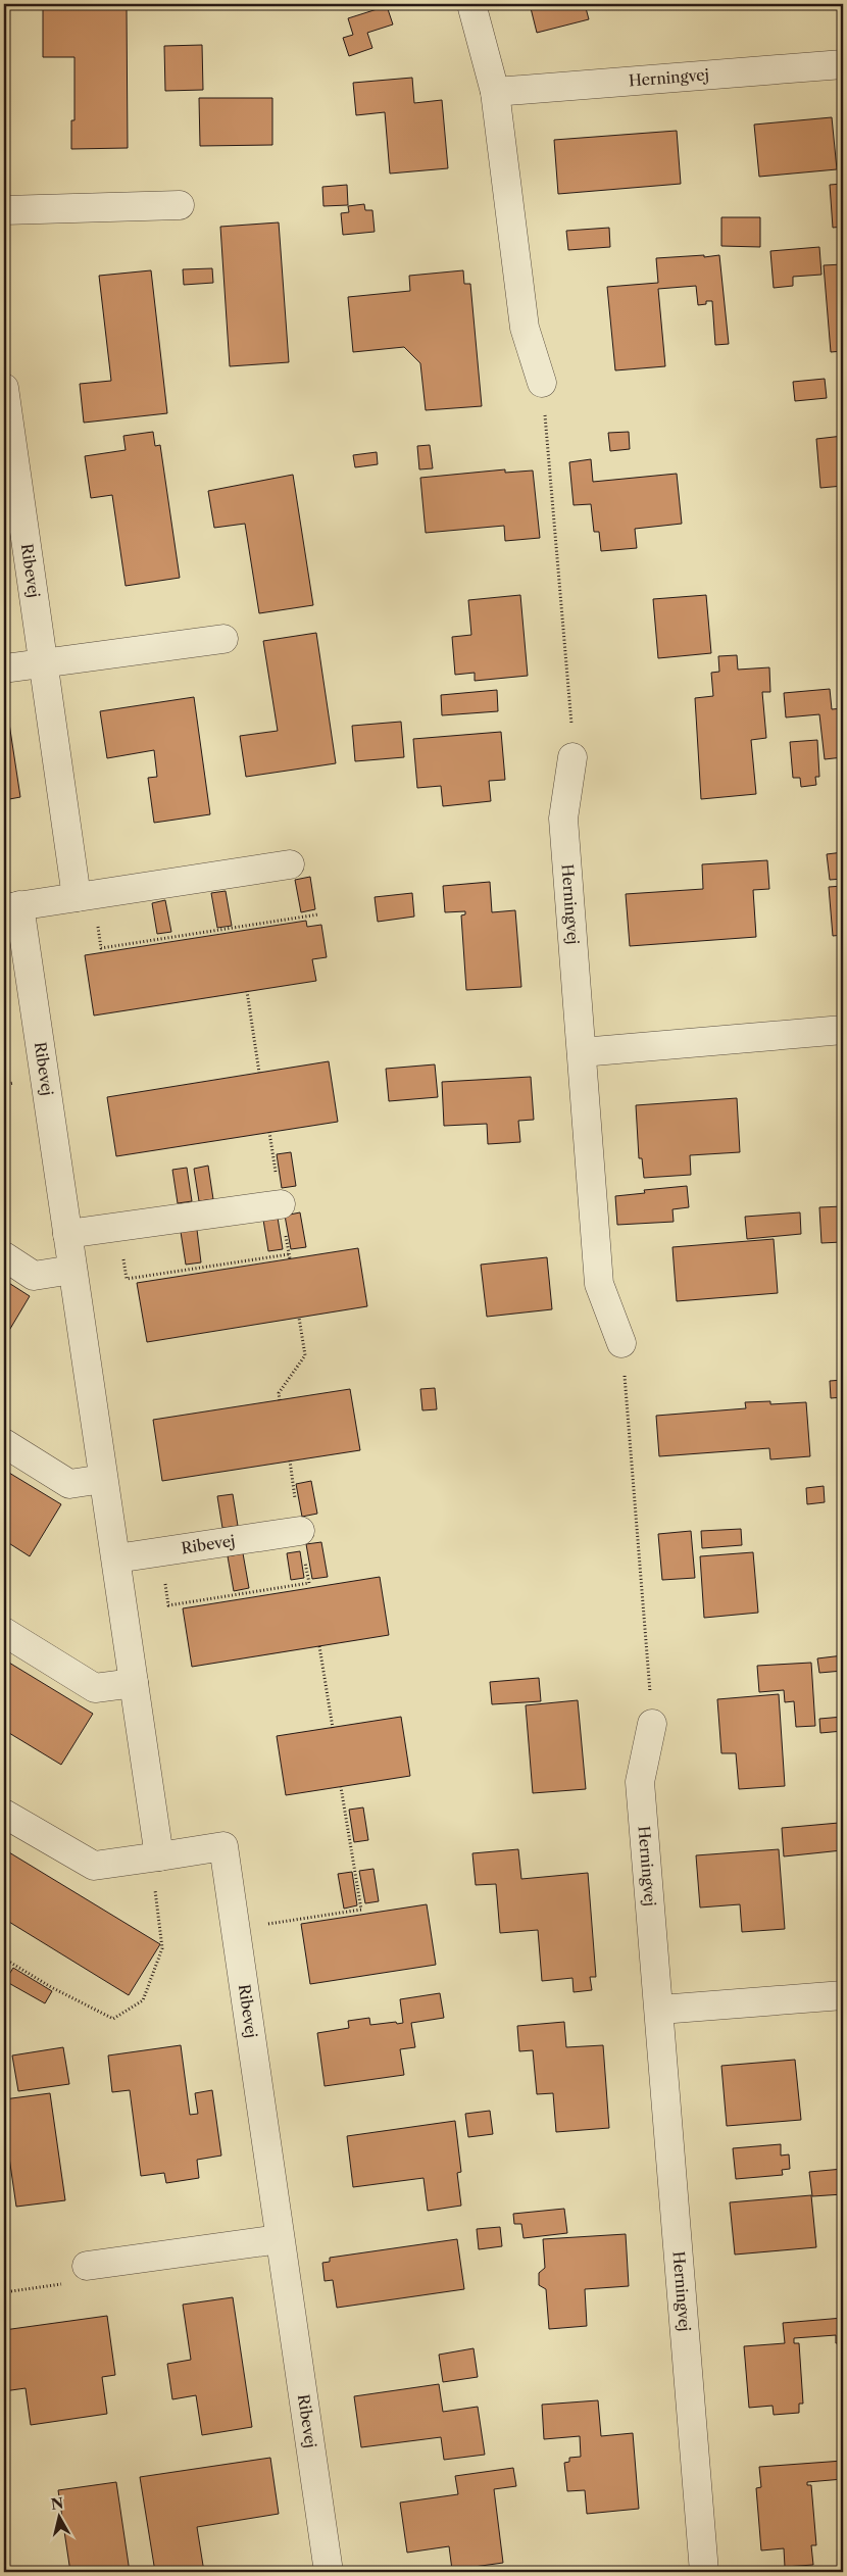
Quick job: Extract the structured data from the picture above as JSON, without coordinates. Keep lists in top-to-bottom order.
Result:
{
  "streets": {
    "street": ["Herningvej", "Ribevej"]
  },
  "north": "top"
}
